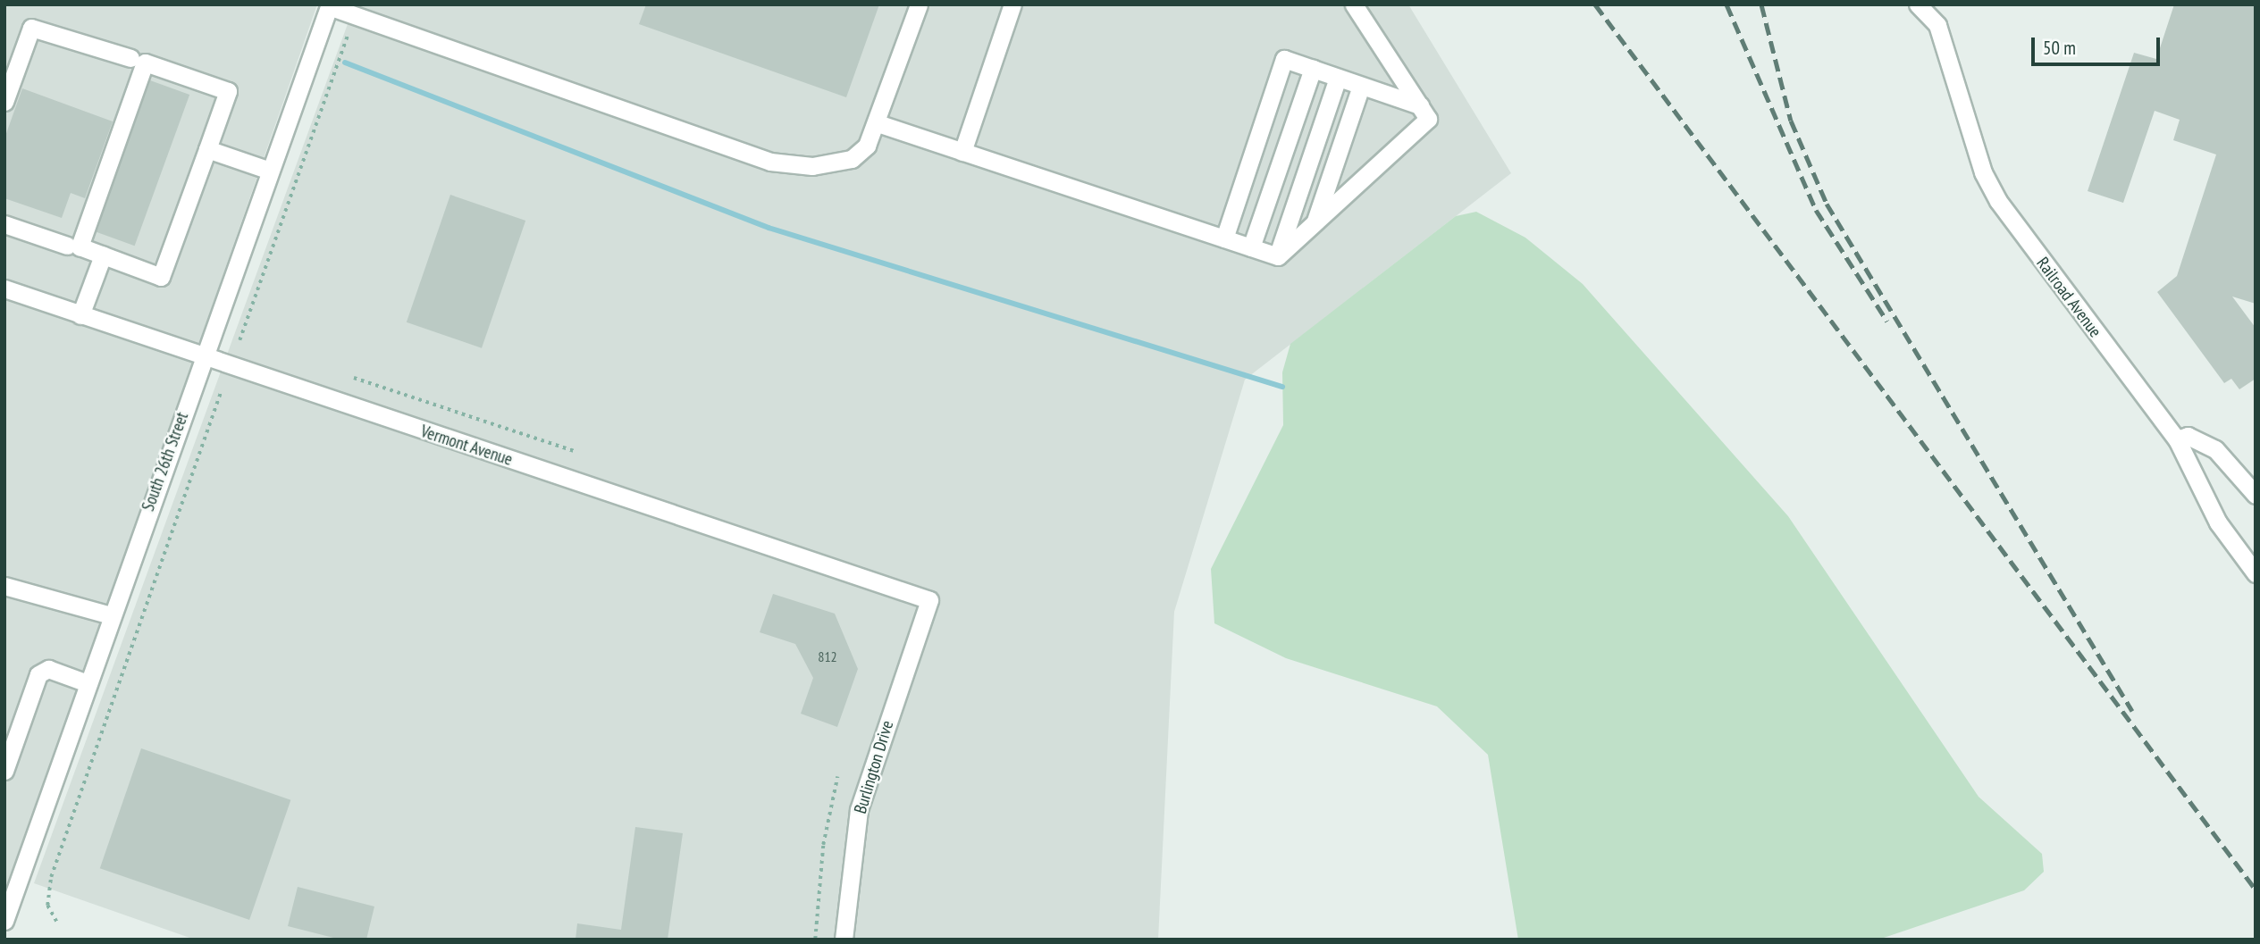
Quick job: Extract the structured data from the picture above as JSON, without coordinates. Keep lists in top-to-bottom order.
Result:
{
  "streets": {
    "street": [
      "Railroad Avenue",
      "Vermont Avenue",
      "South 26th Street",
      "Burlington Drive"
    ]
  },
  "crossings": [
    ["Vermont Avenue", "South 26th Street"],
    ["Vermont Avenue", "Burlington Drive"]
  ],
  "house_numbers": ["812"],
  "scale_bar": "50 m"
}
